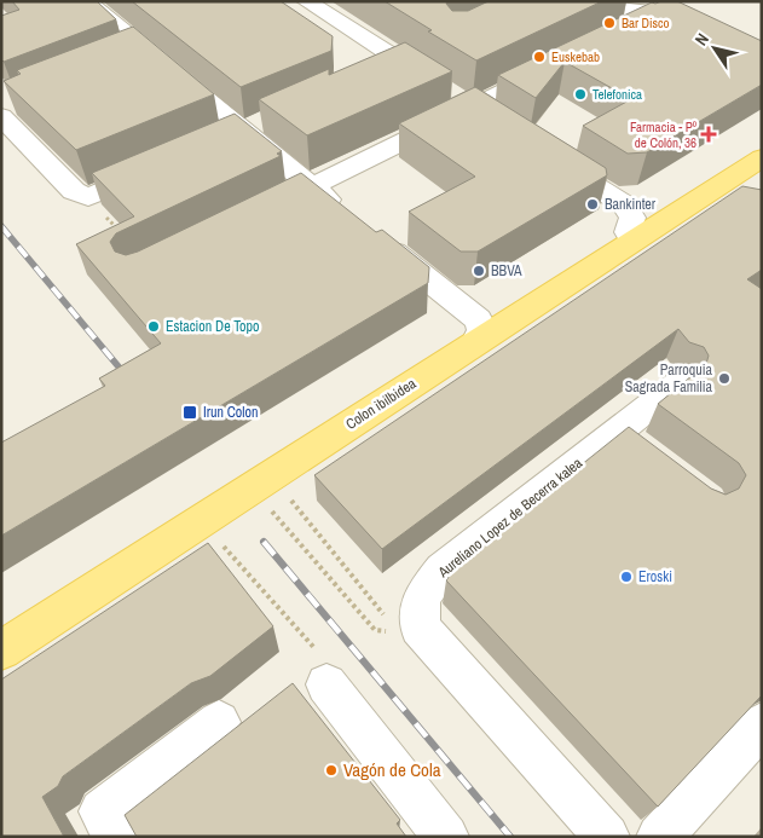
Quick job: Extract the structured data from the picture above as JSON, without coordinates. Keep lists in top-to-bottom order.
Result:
{
  "streets": {
    "main road": ["Colon ibilbidea"],
    "street": ["Aureliano Lopez de Becerra kalea"]
  },
  "places": {
    "other": [
      "Bar Disco",
      "Euskebab",
      "Telefonica",
      "Bankinter",
      "BBVA",
      "Estacion De Topo",
      "Parroquia Sagrada Familia",
      "Eroski",
      "Vagón de Cola"
    ],
    "health": ["Farmacia - Pº de Colón, 36"],
    "transit": ["Irun Colon"]
  },
  "north": "top left"
}
